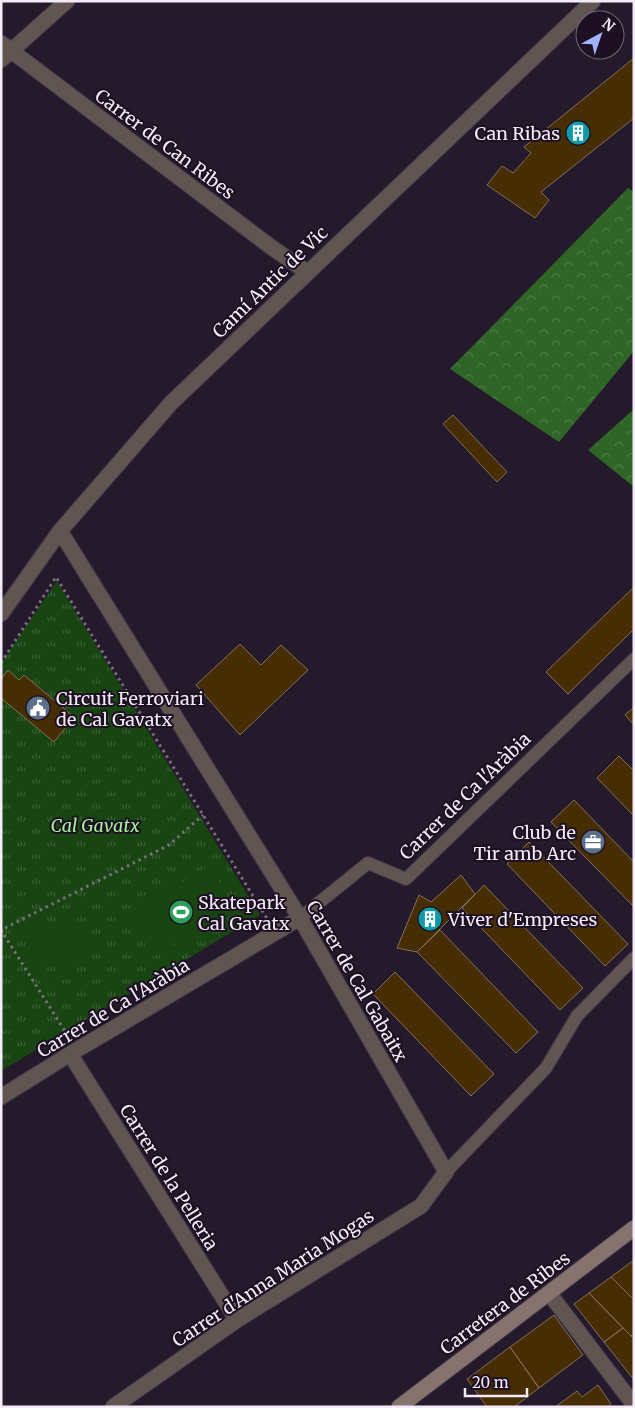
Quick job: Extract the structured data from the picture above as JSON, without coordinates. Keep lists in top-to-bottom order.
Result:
{
  "streets": {
    "street": [
      "Carrer de Can Ribes",
      "Camí Antic de Vic",
      "Carrer de Ca l'Aràbia",
      "Carrer de Cal Gabaitx",
      "Carrer de la Pelleria",
      "Carrer d'Anna Maria Mogas",
      "Carretera de Ribes"
    ]
  },
  "crossings": [
    ["Carrer de Can Ribes", "Camí Antic de Vic"],
    ["Camí Antic de Vic", "Carrer de Cal Gabaitx"],
    ["Carrer de Ca l'Aràbia", "Carrer de Cal Gabaitx"],
    ["Carrer de Ca l'Aràbia", "Carrer de la Pelleria"],
    ["Carrer de Cal Gabaitx", "Carrer d'Anna Maria Mogas"],
    ["Carrer de la Pelleria", "Carrer d'Anna Maria Mogas"]
  ],
  "parks": ["Cal Gavatx"],
  "places": {
    "building": ["Can Ribas", "Viver d'Empreses"],
    "public building": ["Circuit Ferroviari de Cal Gavatx"],
    "office": ["Club de Tir amb Arc"],
    "sports": ["Skatepark Cal Gavatx"]
  },
  "scale_bar": "20 m",
  "north": "top right"
}
